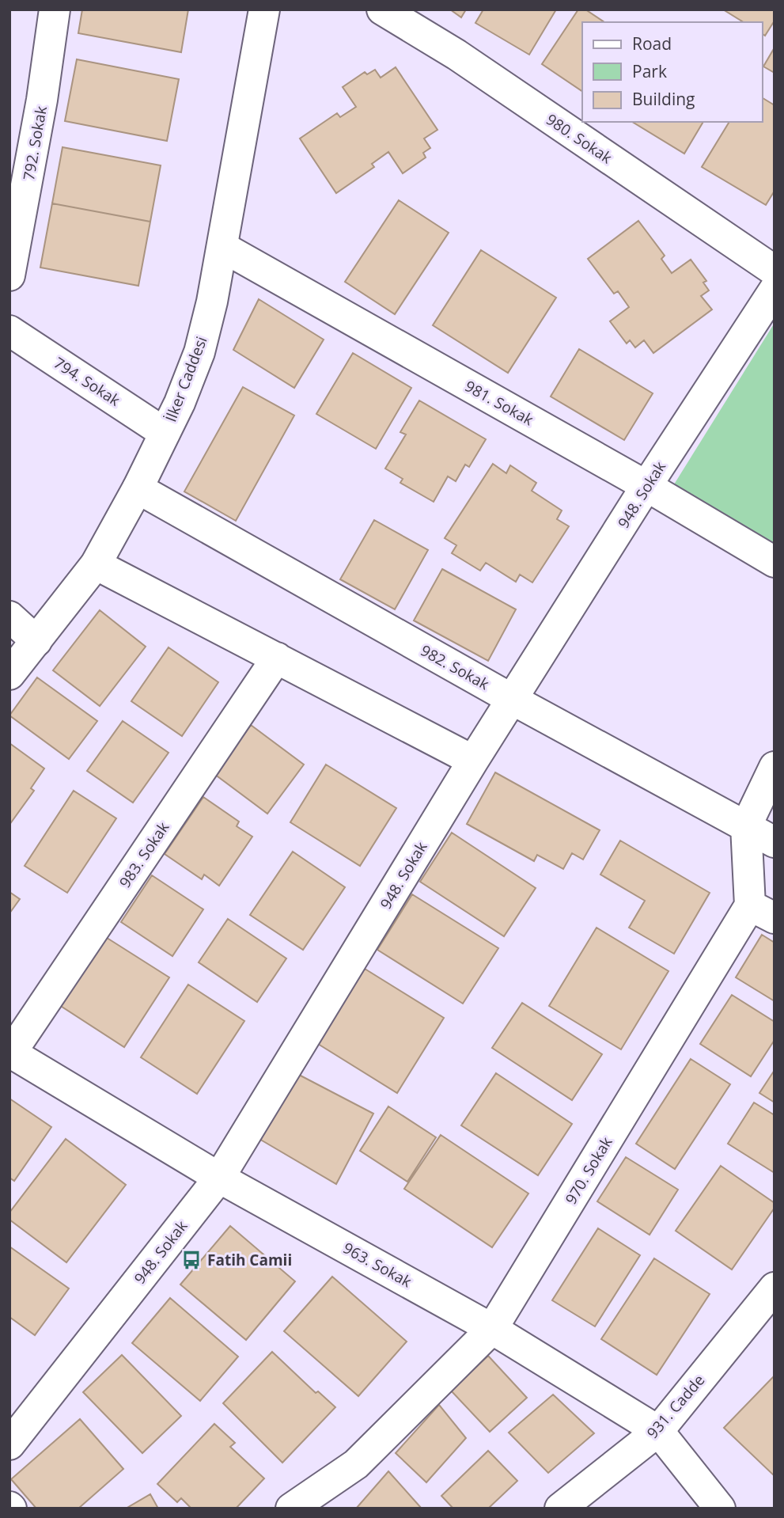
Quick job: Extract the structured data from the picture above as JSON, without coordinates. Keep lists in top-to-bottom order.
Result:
{
  "streets": {
    "street": [
      "980. Sokak",
      "792. Sokak",
      "İlker Caddesi",
      "794. Sokak",
      "981. Sokak",
      "948. Sokak",
      "982. Sokak",
      "983. Sokak",
      "970. Sokak",
      "963. Sokak",
      "931. Cadde"
    ]
  },
  "crossings": [
    ["İlker Caddesi", "794. Sokak"],
    ["İlker Caddesi", "981. Sokak"],
    ["İlker Caddesi", "982. Sokak"],
    ["981. Sokak", "948. Sokak"],
    ["948. Sokak", "982. Sokak"],
    ["948. Sokak", "963. Sokak"],
    ["982. Sokak", "970. Sokak"],
    ["983. Sokak", "963. Sokak"],
    ["970. Sokak", "963. Sokak"],
    ["963. Sokak", "931. Cadde"]
  ],
  "places": {
    "bus stop": ["Fatih Camii"]
  },
  "legend": ["Road", "Park", "Building"]
}
